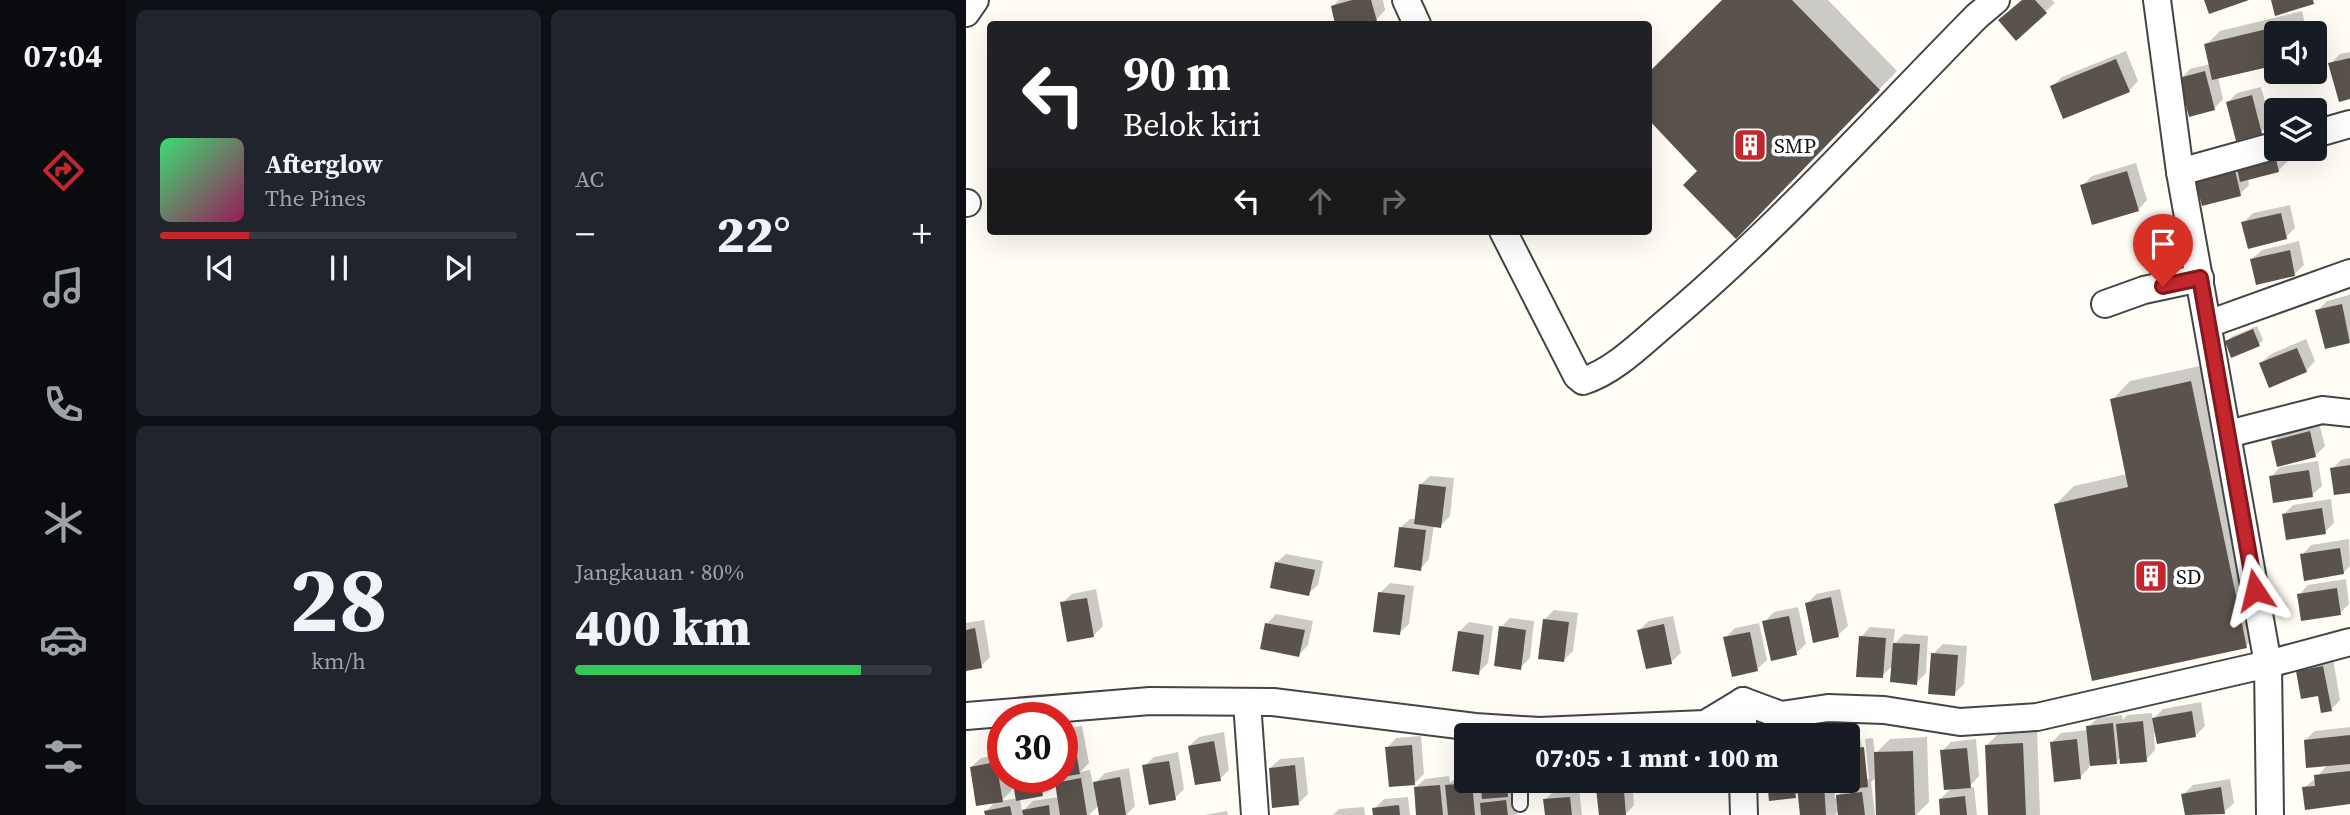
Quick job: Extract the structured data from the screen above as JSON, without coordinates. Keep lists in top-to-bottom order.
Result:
{
  "places": {
    "building": ["SMP", "SD"]
  },
  "page": {
    "tabs": "07:04",
    "tile": [
      "AC",
      ["28", "km/h"],
      ["Jangkauan · 80%", "400 km"]
    ],
    "turn": ["90 m", "Belok kiri"],
    "song": ["Afterglow", "The Pines"],
    "heat": ["−", "22°", "+"],
    "limit": "30",
    "trip": "07:05 · 1 mnt · 100 m"
  }
}
